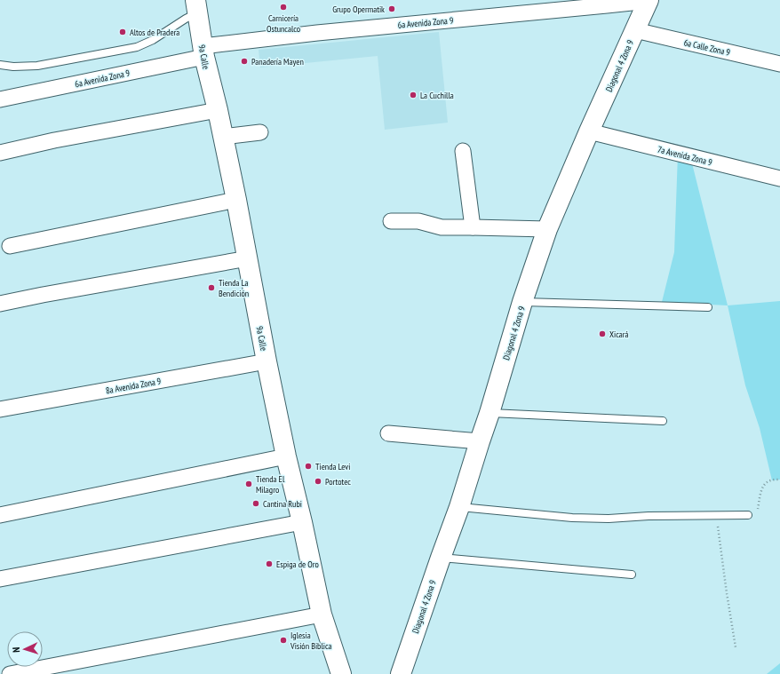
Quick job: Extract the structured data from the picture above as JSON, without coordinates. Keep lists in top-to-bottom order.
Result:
{
  "streets": {
    "main road": ["9a Calle", "Diagonal 4 Zona 9"],
    "street": [
      "6a Avenida Zona 9",
      "6a Calle Zona 9",
      "7a Avenida Zona 9",
      "8a Avenida Zona 9"
    ]
  },
  "crossings": [
    ["6a Avenida Zona 9", "9a Calle"],
    ["6a Avenida Zona 9", "Diagonal 4 Zona 9"],
    ["6a Calle Zona 9", "Diagonal 4 Zona 9"],
    ["9a Calle", "8a Avenida Zona 9"],
    ["Diagonal 4 Zona 9", "7a Avenida Zona 9"]
  ],
  "places": [
    "Carnicería Ostuncalco",
    "Grupo Opermatik",
    "Altos de Pradera",
    "Panadería Mayen",
    "La Cuchilla",
    "Tienda La Bendición",
    "Xicará",
    "Tienda Levi",
    "Portotec",
    "Tienda El Milagro",
    "Cantina Rubi",
    "Espiga de Oro",
    "Iglesia Visión Biblica"
  ],
  "north": "left"
}
